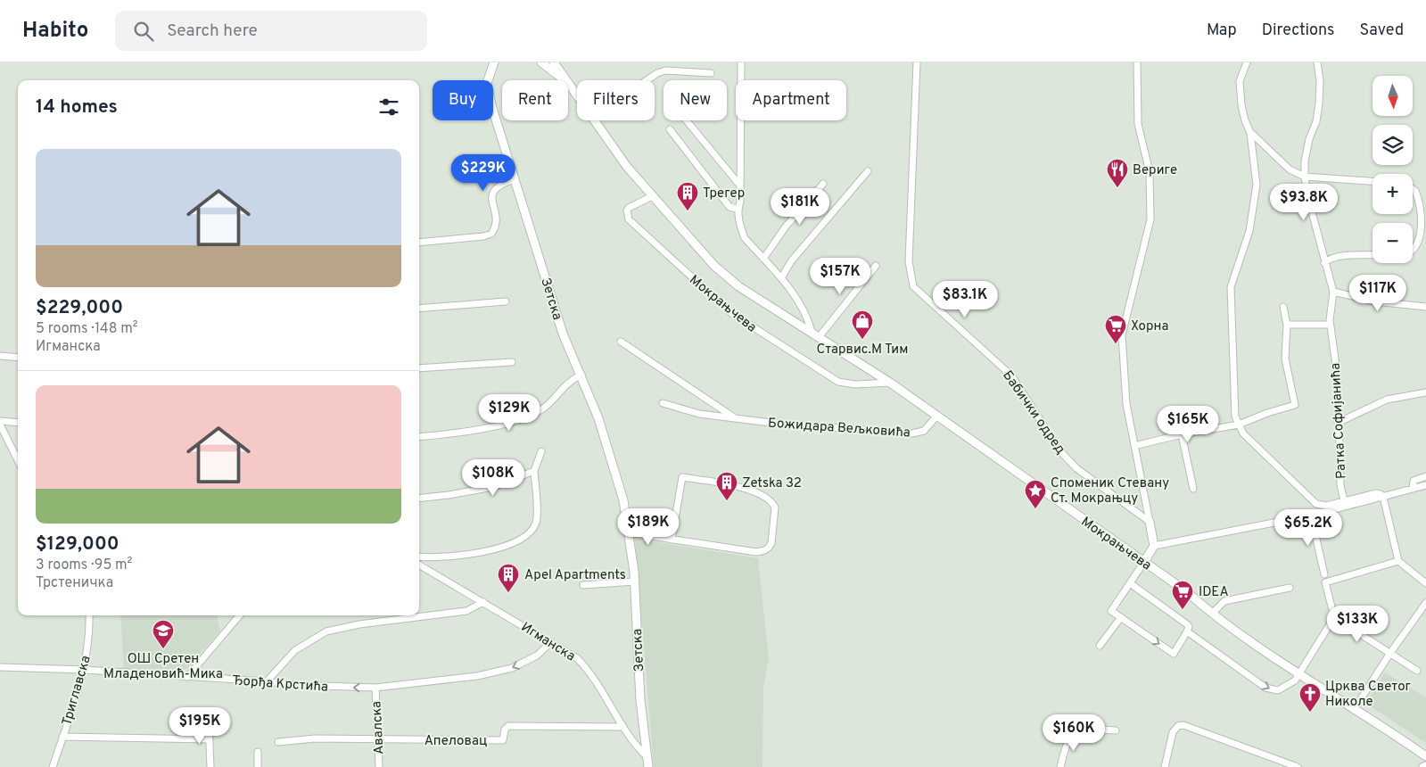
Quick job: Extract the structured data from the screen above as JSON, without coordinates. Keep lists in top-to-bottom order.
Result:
{
  "streets": {
    "street": [
      "Зетска",
      "Мокрањчева",
      "Бабички одред",
      "Ратка Софијанића",
      "Божидара Вељковића",
      "Игманска",
      "Ђорђа Крстића",
      "Триглавска",
      "Авалска",
      "Апеловац"
    ]
  },
  "crossings": [
    ["Зетска", "Игманска"],
    ["Мокрањчева", "Божидара Вељковића"],
    ["Игманска", "Ђорђа Крстића"],
    ["Игманска", "Апеловац"],
    ["Ђорђа Крстића", "Триглавска"],
    ["Ђорђа Крстића", "Авалска"],
    ["Авалска", "Апеловац"]
  ],
  "one_way": ["Ђорђа Крстића"],
  "places": {
    "restaurant": ["Вериге"],
    "building": ["Трегер", "Zetska 32", "Apel Apartments"],
    "shop": ["Старвис.М Тим"],
    "supermarket": ["Хорна", "IDEA"],
    "place": ["Споменик Стевану Ст. Мокрањцу"],
    "school or university": ["ОШ Сретен Младеновић-Мика"],
    "church": ["Црква Светог Николе"]
  },
  "north": "bottom",
  "page": {
    "header": "Habito",
    "search": "Search here",
    "nav": ["Map", "Directions", "Saved"],
    "map_buttons": ["+", "−"],
    "chip": [
      "Buy",
      "Rent",
      "Filters",
      "New",
      "Apartment"
    ],
    "heading": "14 homes",
    "list": [
      {
        "name": "$229,000",
        "note": "5 rooms · 148 m² · Игманска"
      },
      {
        "name": "$129,000",
        "note": "3 rooms · 95 m² · Трстеничка"
      }
    ],
    "price": [
      "$229K",
      "$93.8K",
      "$181K",
      "$157K",
      "$117K",
      "$83.1K",
      "$129K",
      "$165K",
      "$108K",
      "$189K",
      "$65.2K",
      "$133K",
      "$195K",
      "$160K"
    ]
  }
}
